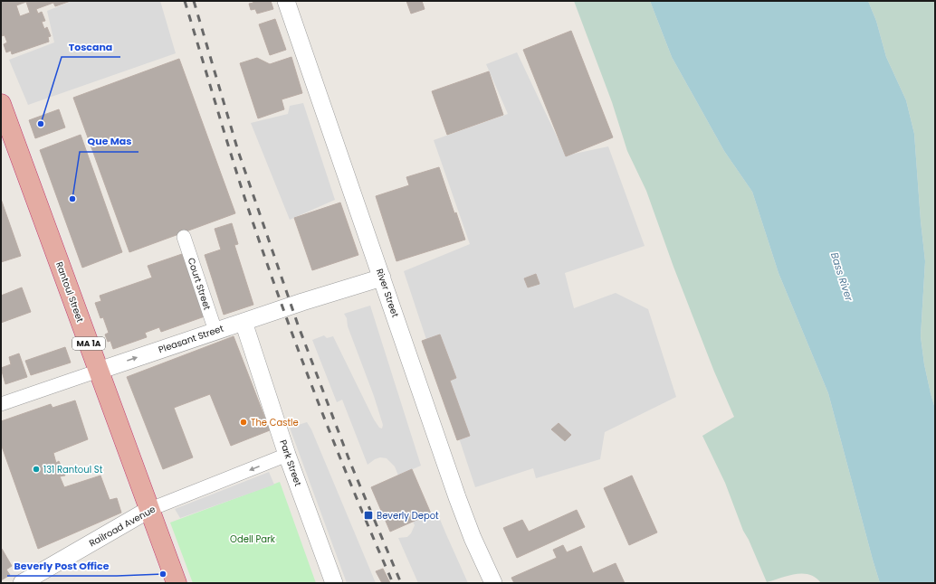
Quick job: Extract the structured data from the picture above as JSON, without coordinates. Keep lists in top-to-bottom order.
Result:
{
  "streets": {
    "highway": ["Rantoul Street", "MA 1A"],
    "street": [
      "Court Street",
      "River Street",
      "Pleasant Street",
      "Park Street",
      "Railroad Avenue"
    ]
  },
  "crossings": [
    ["Court Street", "Pleasant Street"],
    ["Rantoul Street", "Pleasant Street"],
    ["Rantoul Street", "Railroad Avenue"],
    ["River Street", "Pleasant Street"],
    ["Pleasant Street", "Park Street"],
    ["Park Street", "Railroad Avenue"]
  ],
  "one_way": ["Railroad Avenue"],
  "water": ["Bass River"],
  "parks": ["Odell Park"],
  "places": {
    "other": [
      "Toscana",
      "Que Mas",
      "The Castle",
      "131 Rantoul St",
      "Beverly Post Office"
    ],
    "transit": ["Beverly Depot"]
  }
}
